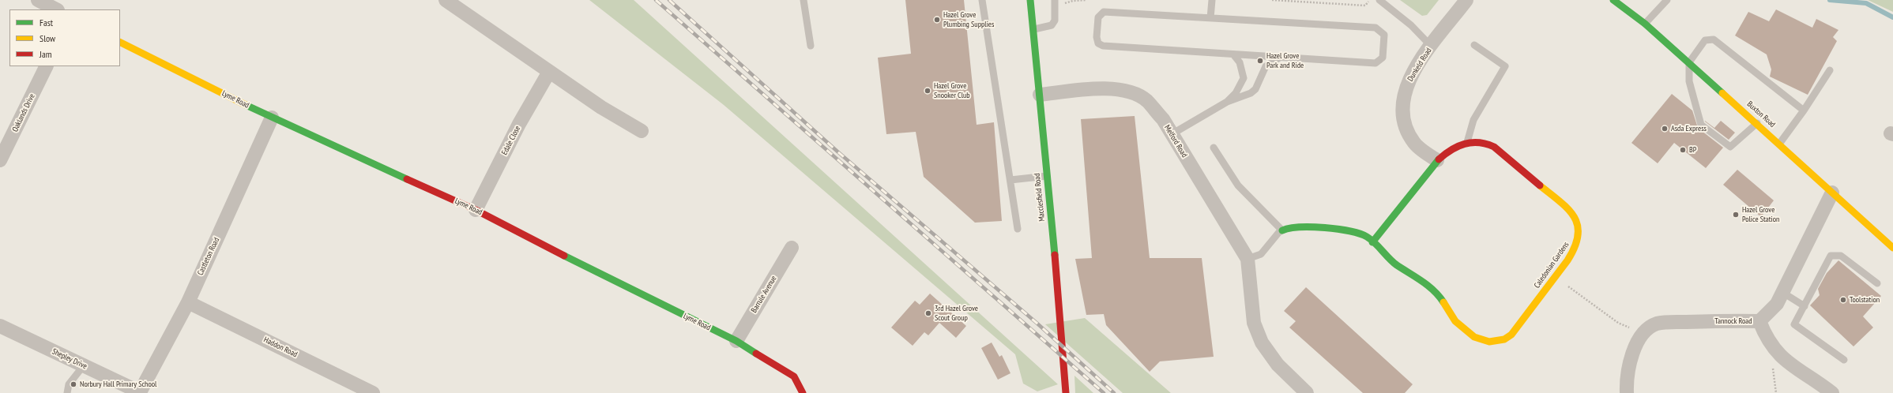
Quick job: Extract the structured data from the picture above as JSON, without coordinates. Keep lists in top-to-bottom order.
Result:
{
  "streets": {
    "main road": [
      "Lyme Road",
      "Buxton Road",
      "Macclesfield Road",
      "Caledonian Gardens"
    ],
    "street": [
      "Dunkeld Road",
      "Oaklands Drive",
      "Edale Close",
      "Melford Road",
      "Castleton Road",
      "Barrule Avenue",
      "Tannock Road",
      "Haddon Road",
      "Shepley Drive"
    ]
  },
  "crossings": [
    ["Dunkeld Road", "Caledonian Gardens"],
    ["Lyme Road", "Edale Close"],
    ["Lyme Road", "Castleton Road"],
    ["Lyme Road", "Barrule Avenue"],
    ["Buxton Road", "Tannock Road"],
    ["Melford Road", "Macclesfield Road"],
    ["Castleton Road", "Haddon Road"],
    ["Castleton Road", "Shepley Drive"]
  ],
  "places": [
    "Hazel Grove Plumbing Supplies",
    "Hazel Grove Park and Ride",
    "Hazel Grove Snooker Club",
    "Asda Express",
    "BP",
    "Hazel Grove Police Station",
    "Toolstation",
    "3rd Hazel Grove Scout Group",
    "Norbury Hall Primary School"
  ],
  "legend": ["Fast", "Slow", "Jam"]
}
